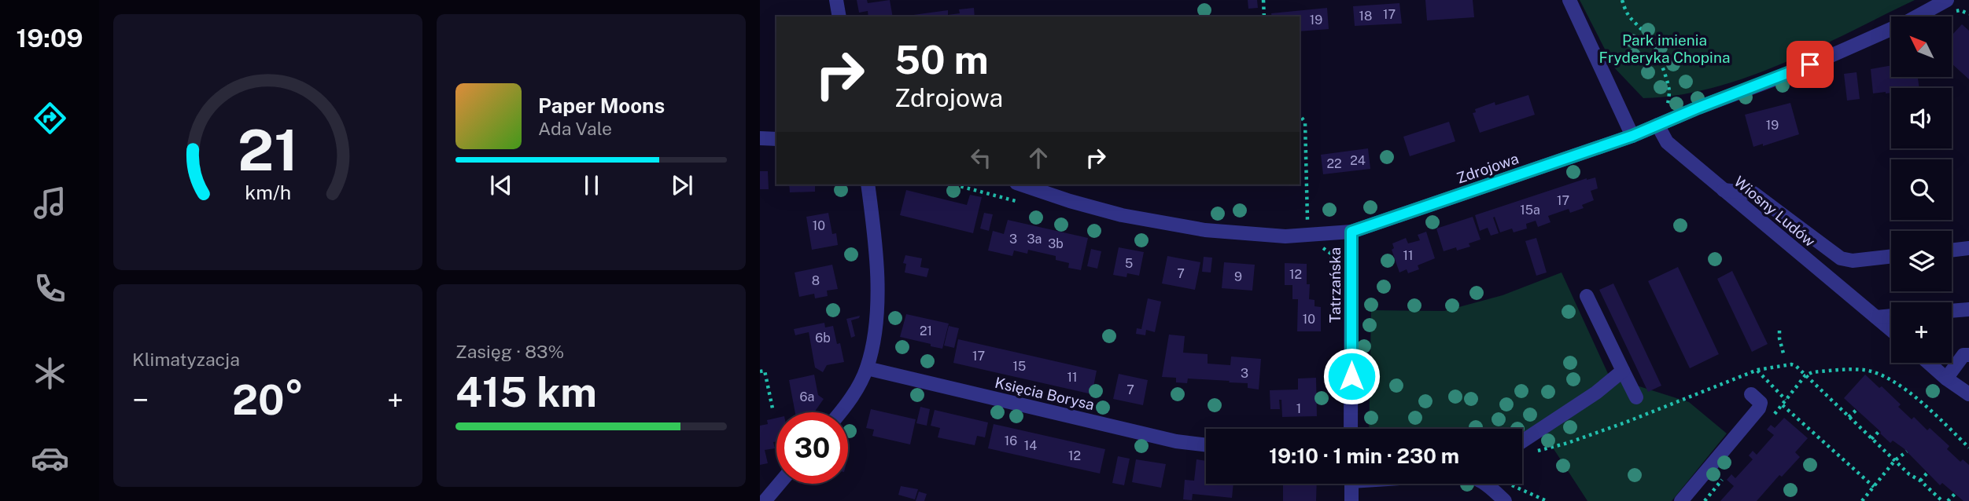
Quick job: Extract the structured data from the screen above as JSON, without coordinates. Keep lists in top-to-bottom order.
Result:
{
  "streets": {
    "street": [
      "Zdrojowa",
      "Wiosny Ludów",
      "Tatrzańska",
      "Księcia Borysa"
    ]
  },
  "crossings": [
    ["Zdrojowa", "Wiosny Ludów"],
    ["Zdrojowa", "Tatrzańska"]
  ],
  "parks": ["Park imienia Fryderyka Chopina"],
  "house_numbers": [
    "17",
    "18",
    "19",
    "19",
    "24",
    "22",
    "17",
    "15a",
    "10",
    "3",
    "3a",
    "3b",
    "11",
    "5",
    "7",
    "12",
    "9",
    "8",
    "10",
    "21",
    "6b",
    "17",
    "15",
    "3",
    "11",
    "7",
    "6a",
    "1",
    "16",
    "14",
    "12"
  ],
  "north": "top left",
  "page": {
    "tabs": "19:09",
    "map_buttons": "+",
    "turn": ["50 m", "Zdrojowa"],
    "song": ["Paper Moons", "Ada Vale"],
    "tile": [
      "Klimatyzacja",
      ["Zasięg · 83%", "415 km"]
    ],
    "heat": ["−", "20°", "+"],
    "limit": "30",
    "trip": "19:10 · 1 min · 230 m",
    "gauge": ["21", "km/h"]
  }
}
